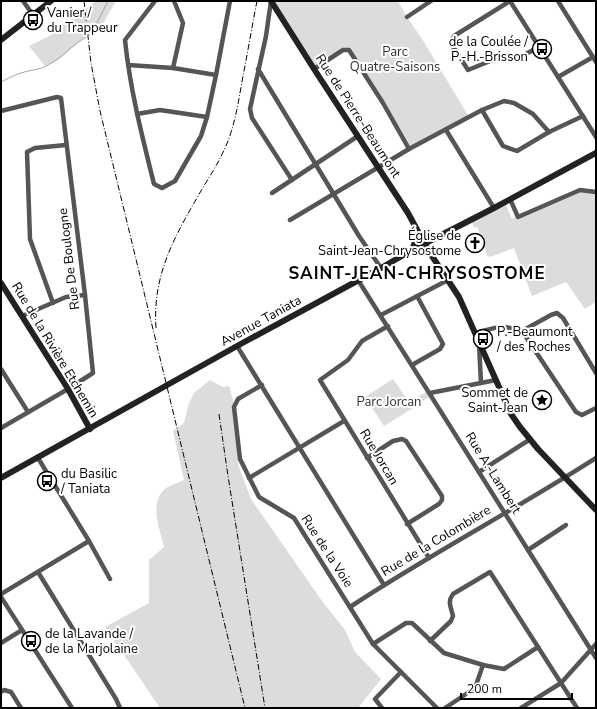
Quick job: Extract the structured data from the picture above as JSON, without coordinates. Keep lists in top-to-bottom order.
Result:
{
  "streets": {
    "main road": ["Rue de Pierre-Beaumont", "Avenue Taniata", "Rue de la Rivière Etchemin"],
    "street": [
      "Rue De Boulogne",
      "Rue Jorcan",
      "Rue A.-Lambert",
      "Rue de la Colombière",
      "Rue de la Voie"
    ]
  },
  "crossings": [
    ["Rue de Pierre-Beaumont", "Avenue Taniata"],
    ["Rue de Pierre-Beaumont", "Rue de la Colombière"],
    ["Rue De Boulogne", "Rue de la Rivière Etchemin"],
    ["Avenue Taniata", "Rue de la Rivière Etchemin"],
    ["Avenue Taniata", "Rue A.-Lambert"],
    ["Rue Jorcan", "Rue A.-Lambert"],
    ["Rue Jorcan", "Rue de la Colombière"],
    ["Rue A.-Lambert", "Rue de la Colombière"],
    ["Rue de la Colombière", "Rue de la Voie"]
  ],
  "districts": ["SAINT-JEAN-CHRYSOSTOME"],
  "parks": ["Parc Quatre-Saisons", "Parc Jorcan"],
  "places": {
    "bus stop": [
      "Vanier / du Trappeur",
      "de la Coulée / P.-H.-Brisson",
      "P.-Beaumont / des Roches",
      "du Basilic / Taniata",
      "de la Lavande / de la Marjolaine"
    ],
    "church": ["Église de Saint-Jean-Chrysostome"],
    "place": ["Sommet de Saint-Jean"]
  },
  "scale_bar": "200 m"
}
